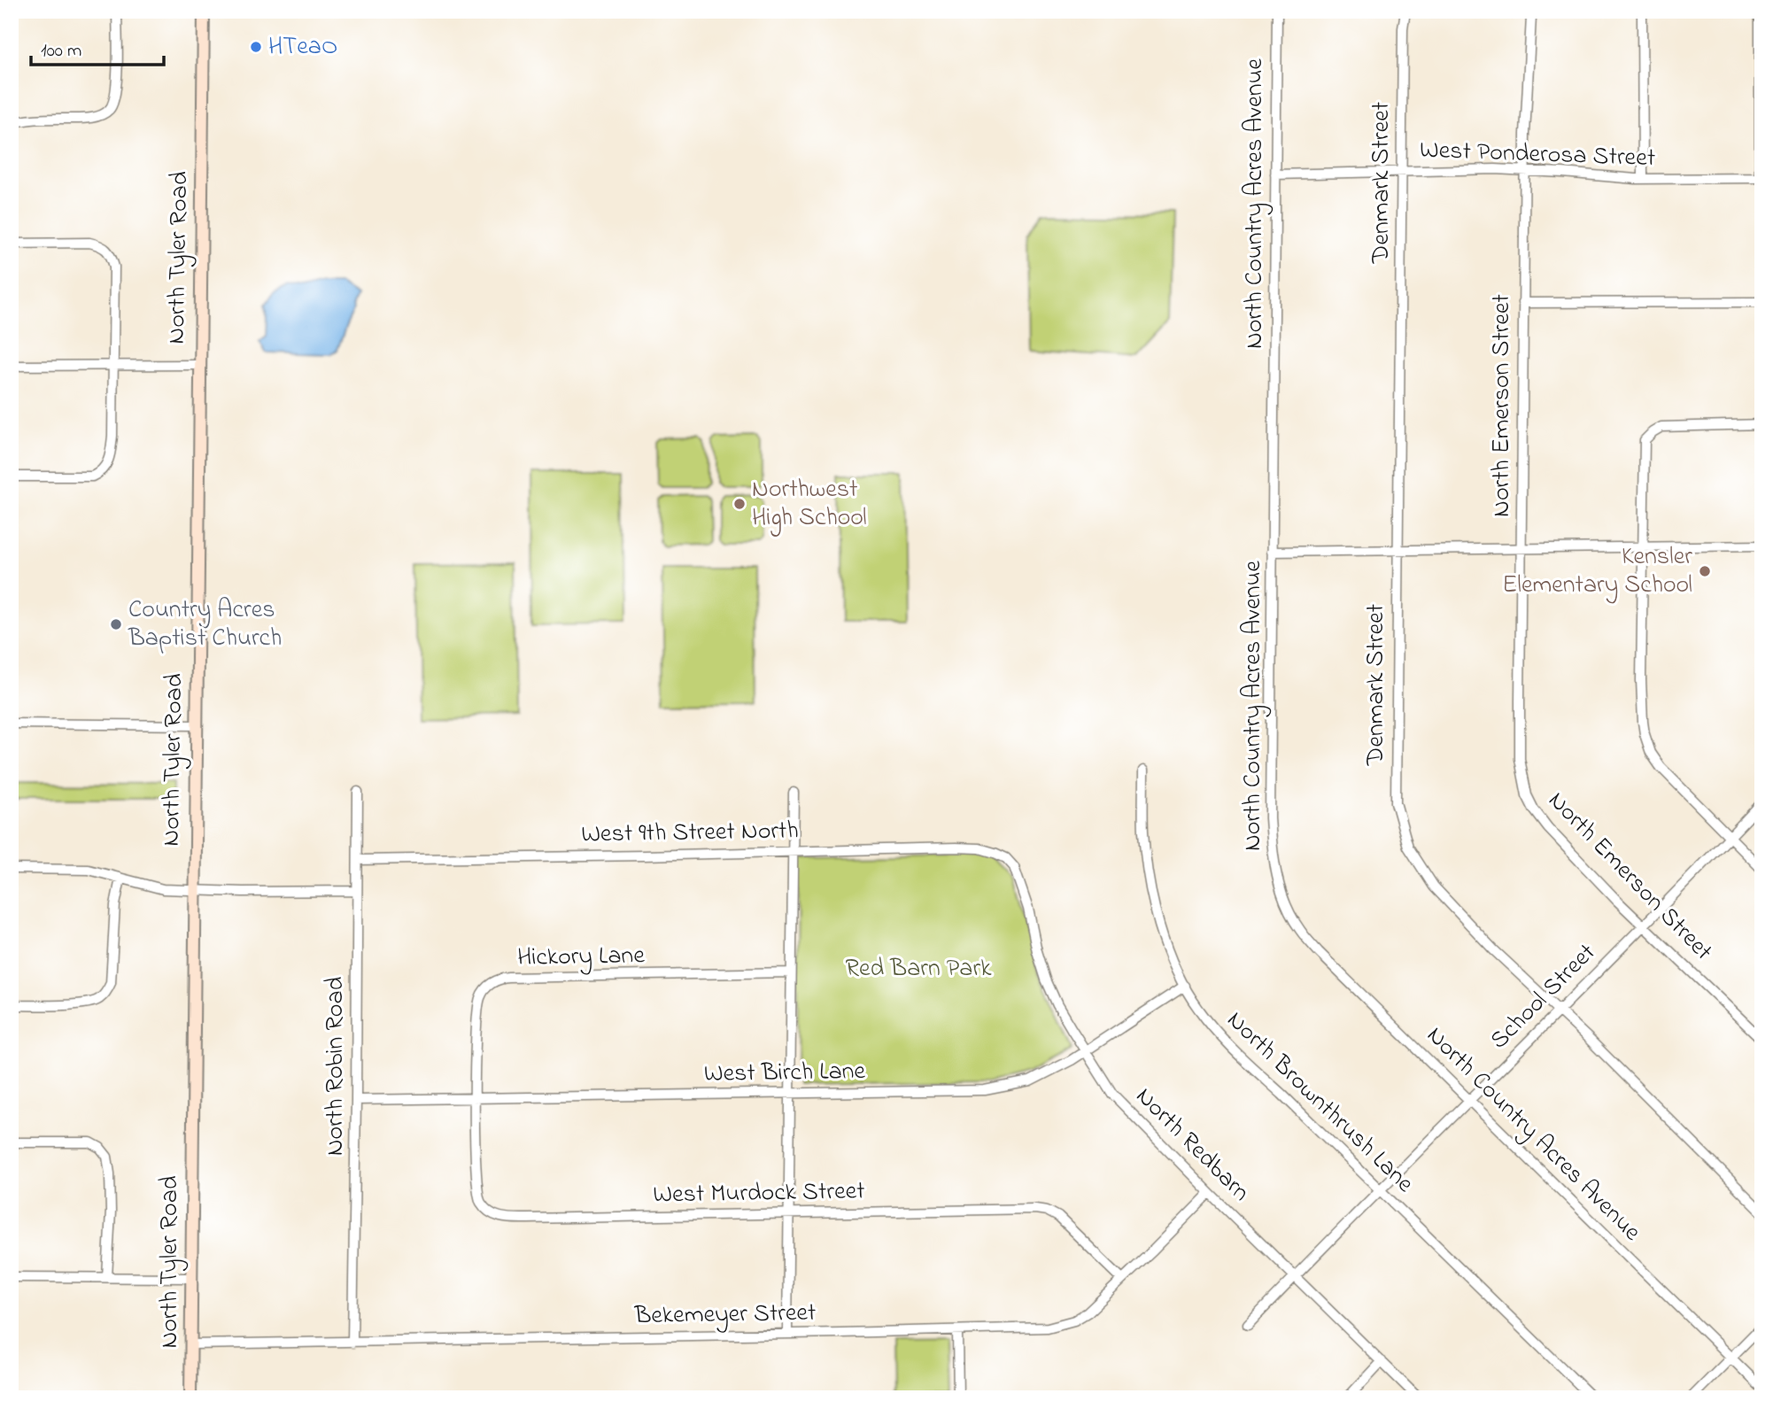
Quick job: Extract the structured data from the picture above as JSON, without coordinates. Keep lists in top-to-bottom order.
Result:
{
  "streets": {
    "main road": ["North Tyler Road"],
    "street": [
      "West Ponderosa Street",
      "Denmark Street",
      "North Country Acres Avenue",
      "North Emerson Street",
      "West 9th Street North",
      "Hickory Lane",
      "School Street",
      "North Robin Road",
      "West Birch Lane",
      "North Brownthrush Lane",
      "North Redbarn",
      "West Murdock Street",
      "Bekemeyer Street"
    ]
  },
  "crossings": [
    ["West Ponderosa Street", "Denmark Street"],
    ["West Ponderosa Street", "North Country Acres Avenue"],
    ["West Ponderosa Street", "North Emerson Street"],
    ["Denmark Street", "School Street"],
    ["North Country Acres Avenue", "School Street"],
    ["North Tyler Road", "Bekemeyer Street"],
    ["North Emerson Street", "School Street"],
    ["West 9th Street North", "North Robin Road"],
    ["West 9th Street North", "North Redbarn"],
    ["Hickory Lane", "West Birch Lane"],
    ["Hickory Lane", "West Murdock Street"],
    ["School Street", "North Brownthrush Lane"],
    ["School Street", "North Redbarn"],
    ["North Robin Road", "West Birch Lane"],
    ["North Robin Road", "Bekemeyer Street"],
    ["West Birch Lane", "North Brownthrush Lane"],
    ["West Birch Lane", "North Redbarn"],
    ["West Birch Lane", "West Murdock Street"],
    ["North Redbarn", "Bekemeyer Street"],
    ["West Murdock Street", "Bekemeyer Street"]
  ],
  "parks": ["Red Barn Park"],
  "places": [
    "HTeaO",
    "Northwest High School",
    "Kensler Elementary School",
    "Country Acres Baptist Church"
  ],
  "scale_bar": "100 m"
}
